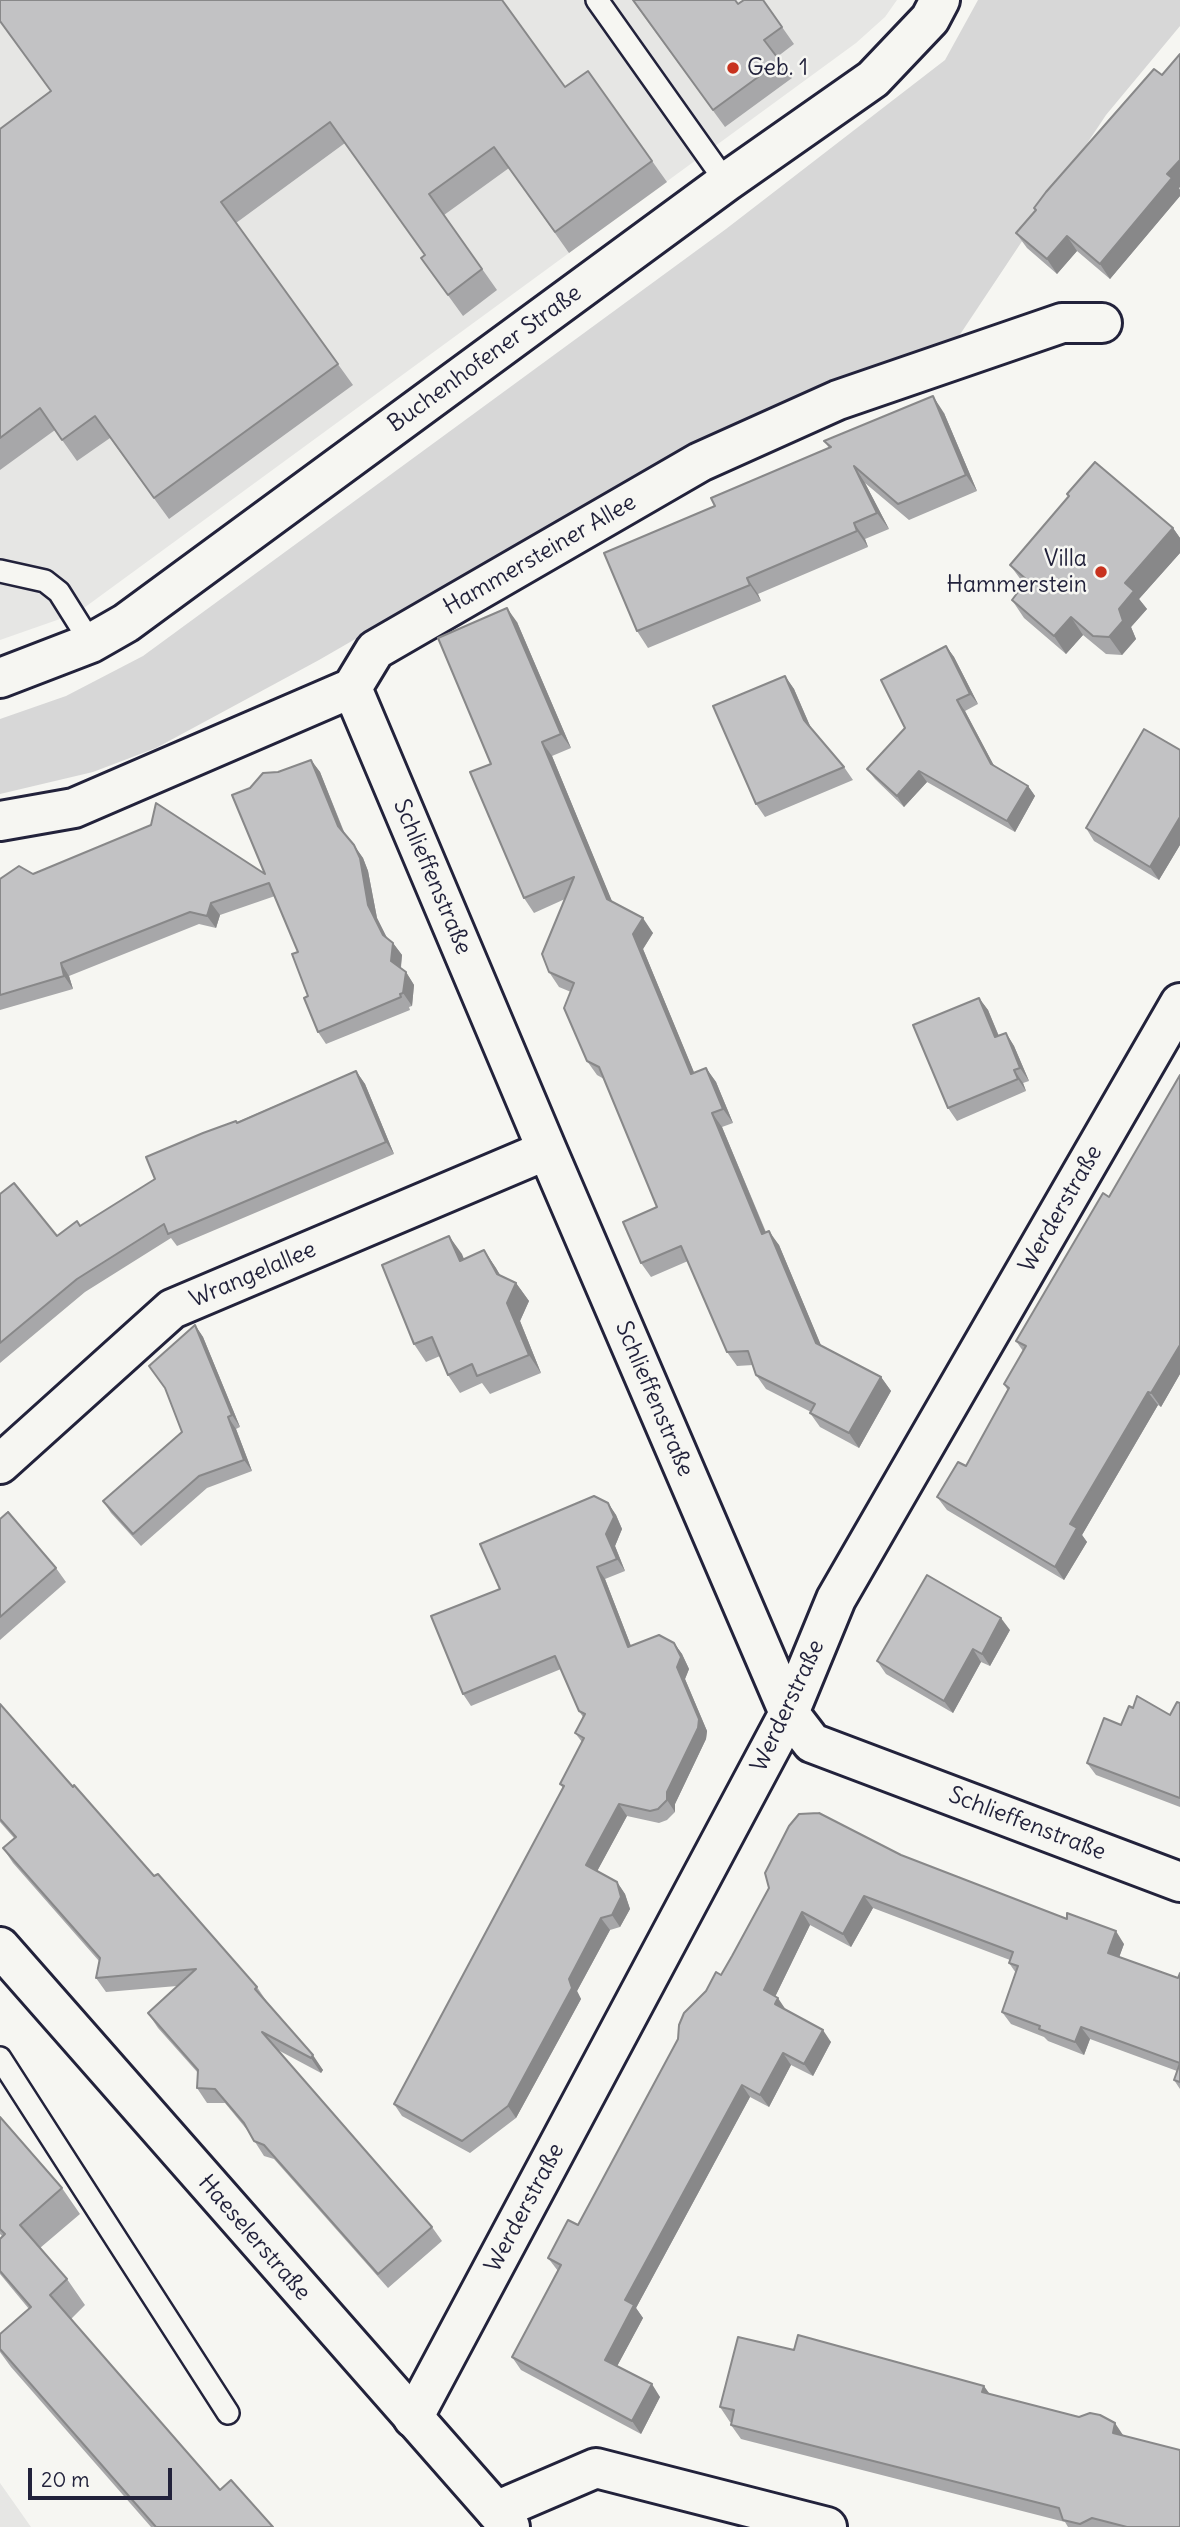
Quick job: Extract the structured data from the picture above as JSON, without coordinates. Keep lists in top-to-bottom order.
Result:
{
  "streets": {
    "street": [
      "Buchenhofener Straße",
      "Hammersteiner Allee",
      "Schlieffenstraße",
      "Werderstraße",
      "Wrangelallee",
      "Haeselerstraße"
    ]
  },
  "crossings": [
    ["Hammersteiner Allee", "Schlieffenstraße"],
    ["Schlieffenstraße", "Werderstraße"],
    ["Schlieffenstraße", "Wrangelallee"],
    ["Werderstraße", "Haeselerstraße"]
  ],
  "places": ["Geb. 1", "Villa Hammerstein"],
  "scale_bar": "20 m"
}
